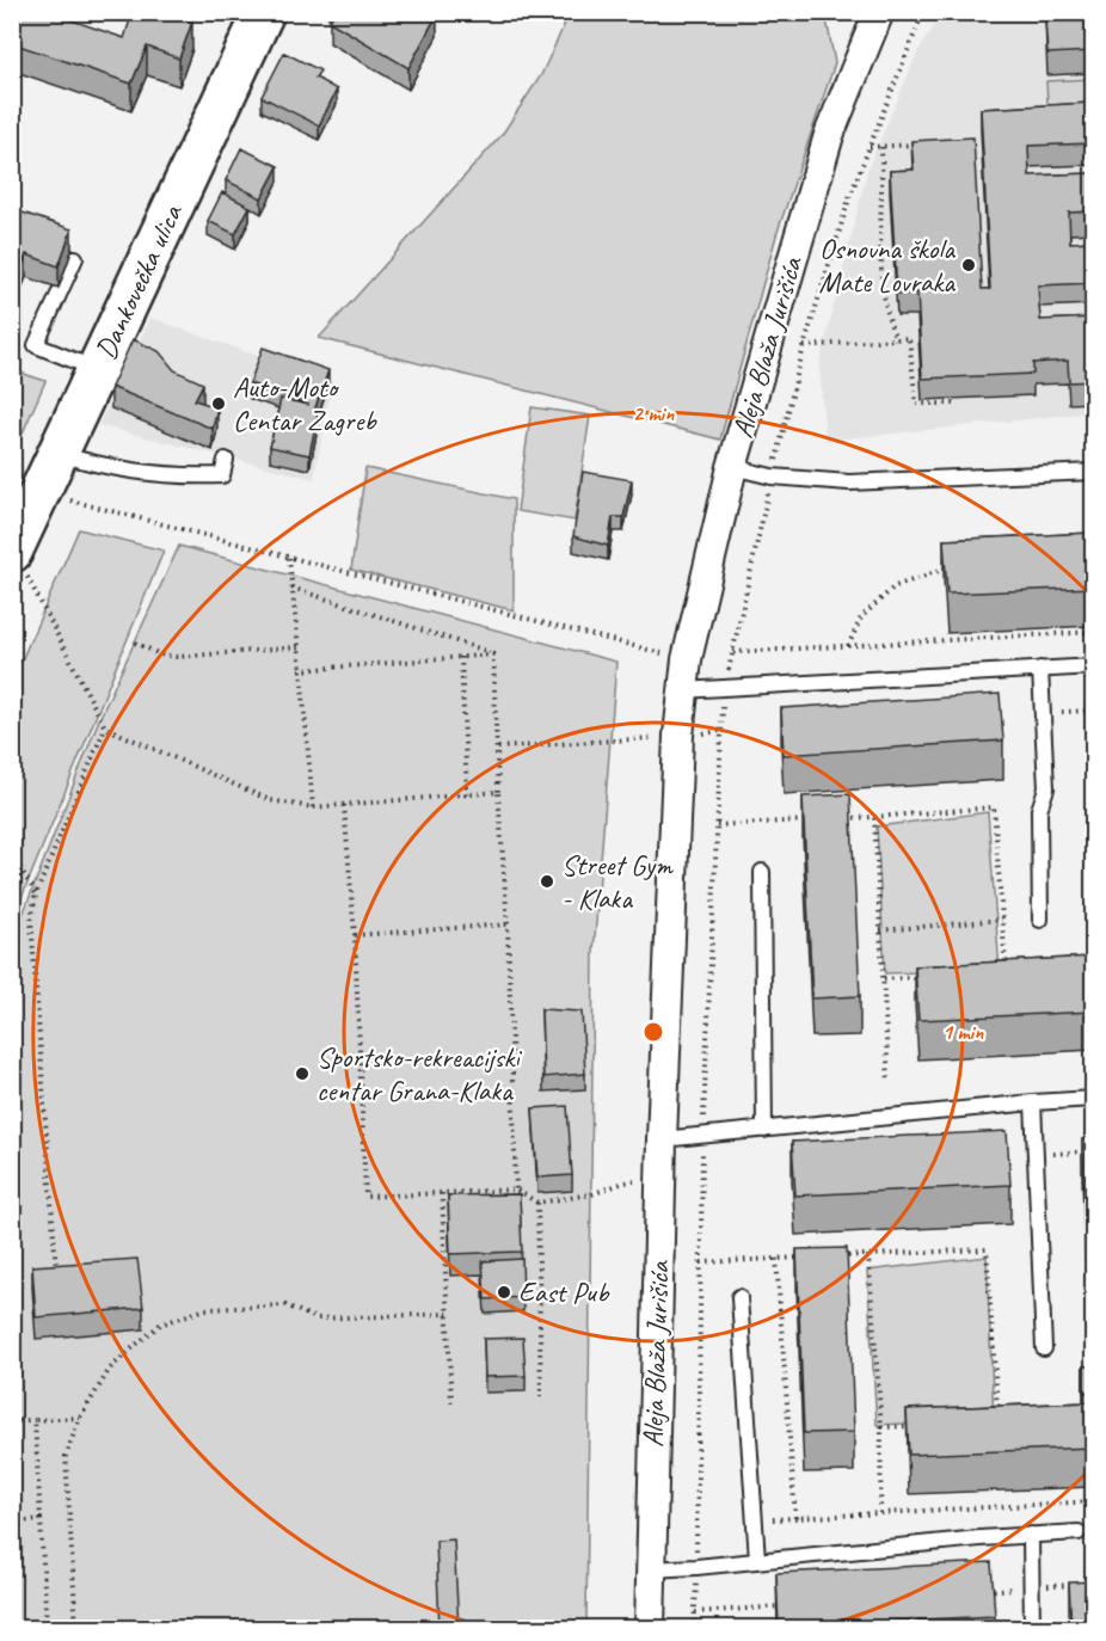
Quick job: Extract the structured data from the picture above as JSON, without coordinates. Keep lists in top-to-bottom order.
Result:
{
  "streets": {
    "main road": ["Dankovečka ulica"],
    "street": ["Aleja Blaža Jurišića"]
  },
  "places": [
    "Osnovna škola Mate Lovraka",
    "Auto-Moto Centar Zagreb",
    "Street Gym - Klaka",
    "Sportsko-rekreacijski centar Grana-Klaka",
    "East Pub"
  ],
  "rings": ["2 min", "1 min"]
}
